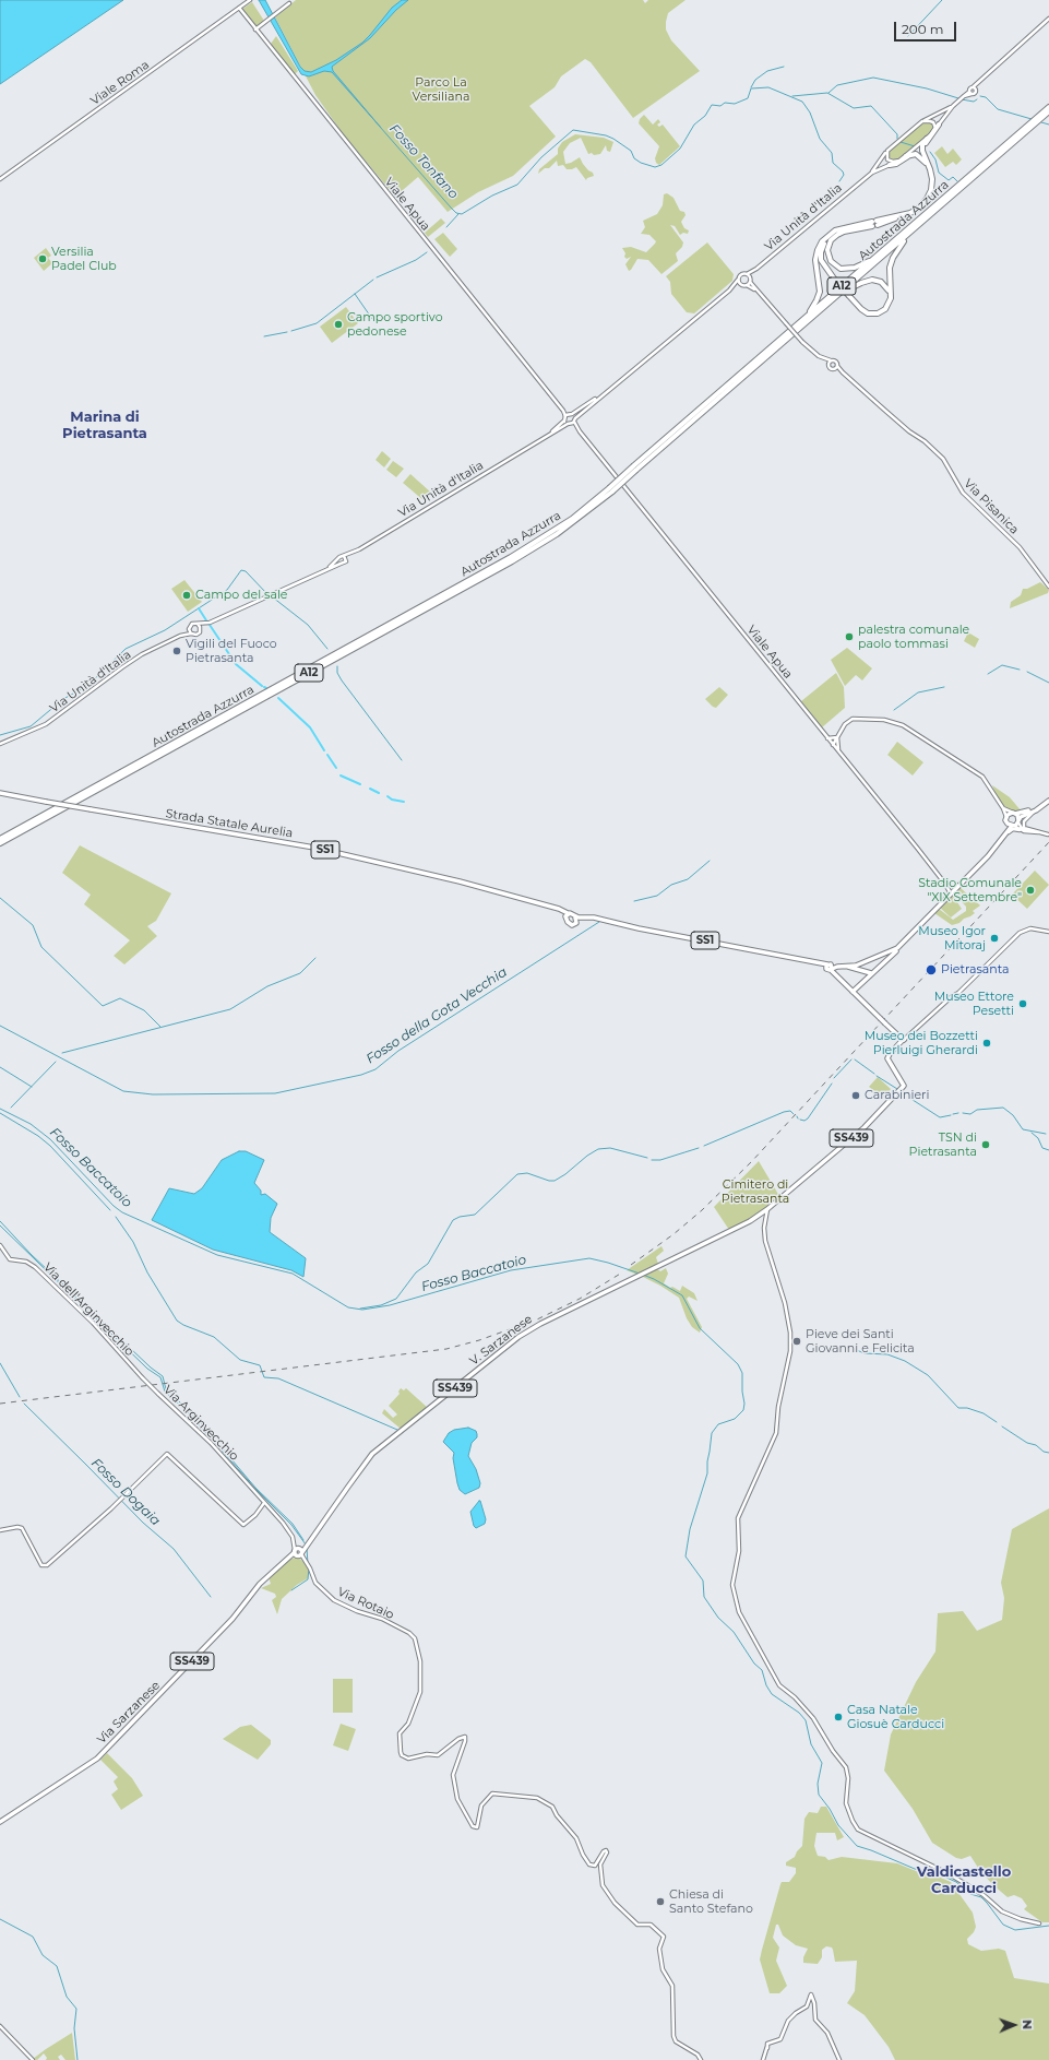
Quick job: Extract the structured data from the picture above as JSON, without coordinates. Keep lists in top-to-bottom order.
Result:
{
  "streets": {
    "highway": ["Autostrada Azzurra", "A12"],
    "main road": [
      "Strada Statale Aurelia",
      "SS1",
      "SS439",
      "V. Sarzanese",
      "Via Sarzanese"
    ],
    "street": [
      "Viale Roma",
      "Viale Apua",
      "Via Unità d'Italia",
      "Via Pisanica",
      "Via dell'Arginvecchio",
      "Via Arginvecchio",
      "Via Rotaio"
    ]
  },
  "crossings": [
    ["Viale Roma", "Viale Apua"],
    ["Via Unità d'Italia", "Via Pisanica"],
    ["SS439", "V. Sarzanese"],
    ["Via dell'Arginvecchio", "Via Arginvecchio"],
    ["V. Sarzanese", "Via Rotaio"],
    ["V. Sarzanese", "Via Sarzanese"],
    ["Via Arginvecchio", "Via Rotaio"],
    ["Via Rotaio", "Via Sarzanese"]
  ],
  "districts": ["Marina di Pietrasanta", "Valdicastello Carducci"],
  "water": [
    "Fosso Tonfano",
    "Fosso della Gota Vecchia",
    "Fosso Baccatoio",
    "Fosso Dogaia"
  ],
  "parks": ["Parco La Versiliana", "Cimitero di Pietrasanta"],
  "places": [
    "Versilia Padel Club",
    "Campo sportivo pedonese",
    "Campo del sale",
    "palestra comunale paolo tommasi",
    "Vigili del Fuoco Pietrasanta",
    "Stadio Comunale \"XIX Settembre\"",
    "Museo Igor Mitoraj",
    "Pietrasanta",
    "Museo Ettore Pesetti",
    "Museo dei Bozzetti Pierluigi Gherardi",
    "Carabinieri",
    "TSN di Pietrasanta",
    "Pieve dei Santi Giovanni e Felicita",
    "Casa Natale Giosuè Carducci",
    "Chiesa di Santo Stefano"
  ],
  "scale_bar": "200 m",
  "north": "right"
}
